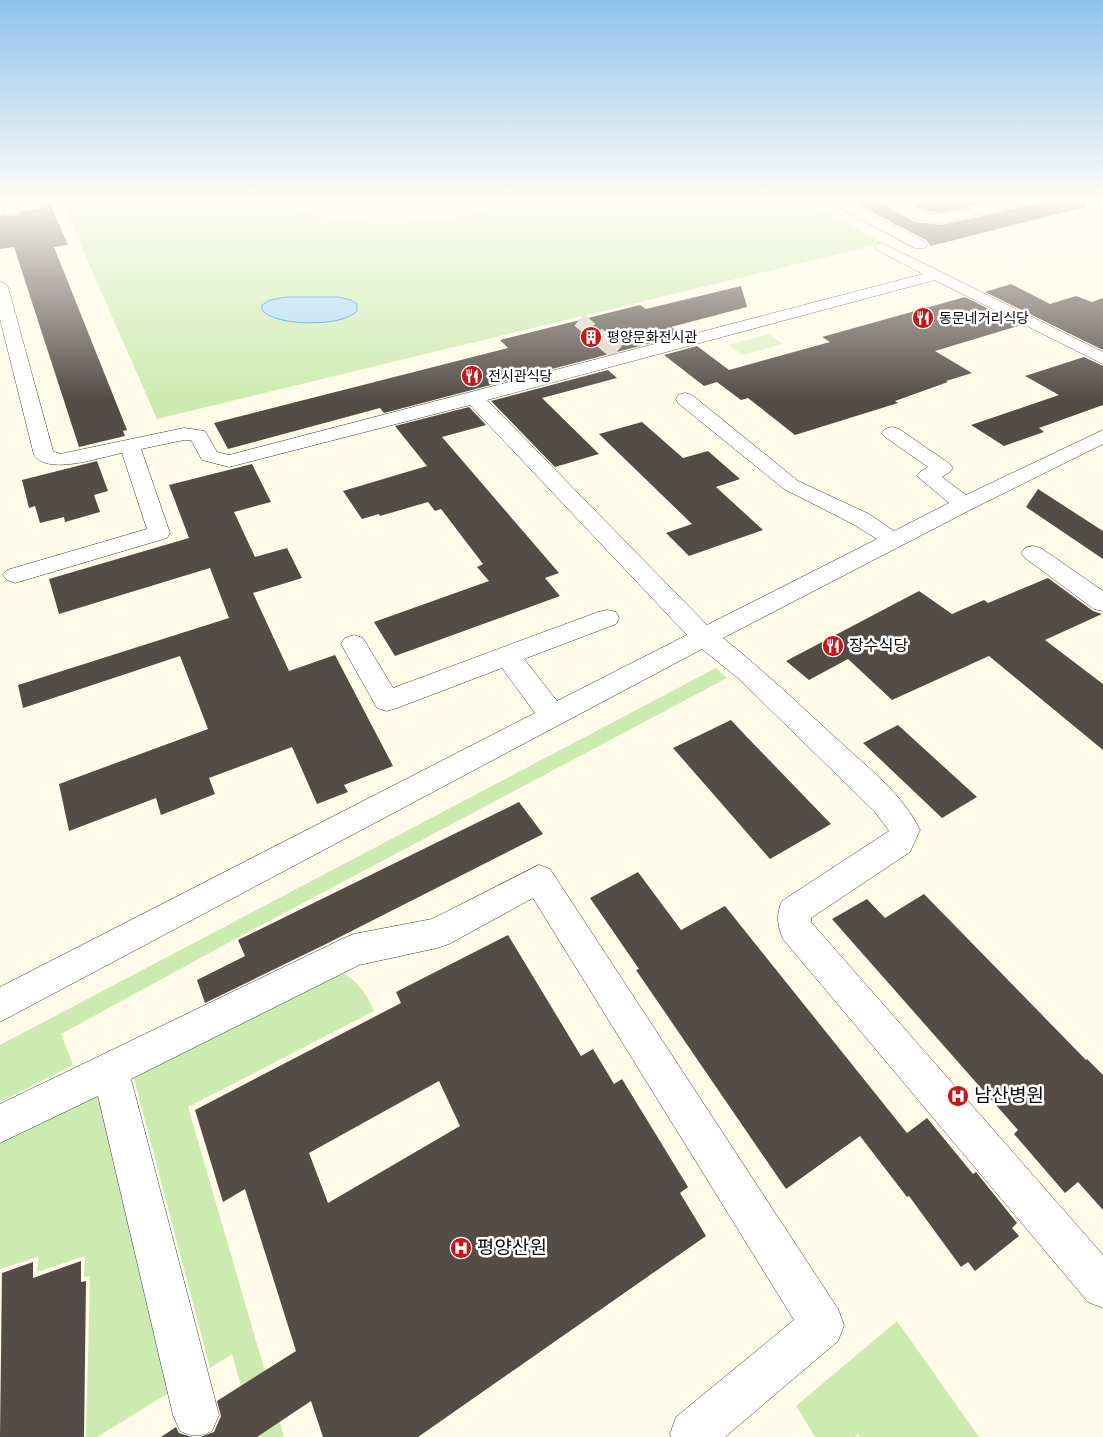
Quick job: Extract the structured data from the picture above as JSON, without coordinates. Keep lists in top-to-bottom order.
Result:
{
  "places": {
    "restaurant": ["동문네거리식당", "전시관식당", "장수식당"],
    "building": ["평양문화전시관"],
    "hospital": ["남산병원", "평양산원"]
  }
}
